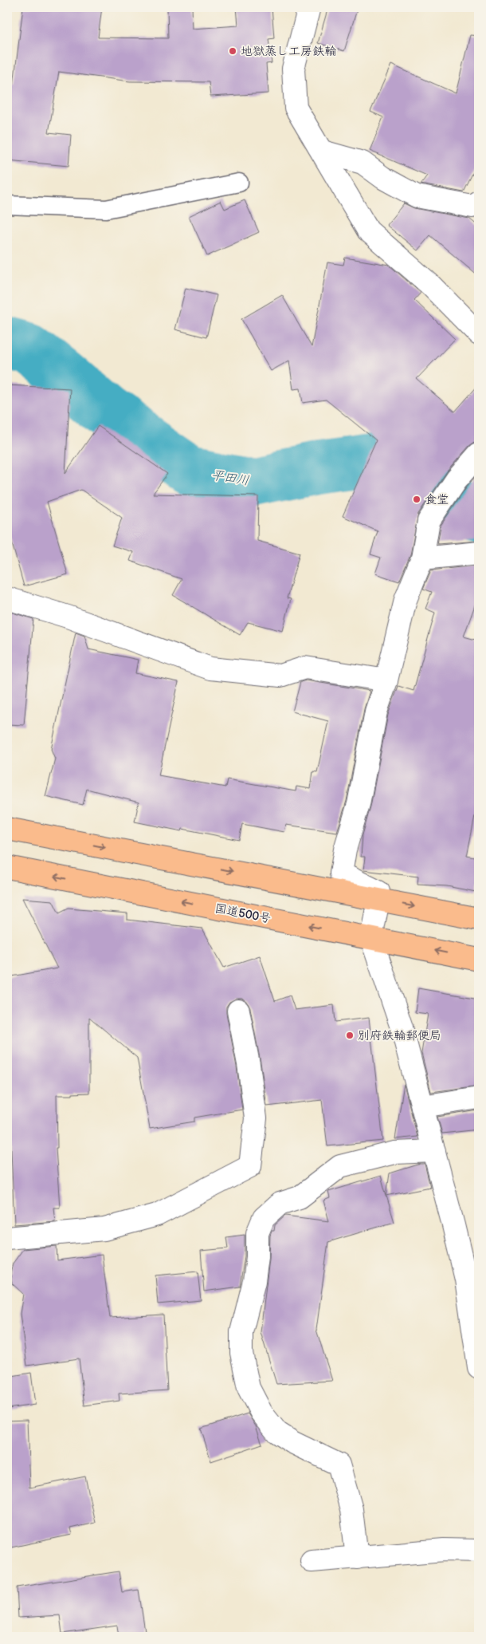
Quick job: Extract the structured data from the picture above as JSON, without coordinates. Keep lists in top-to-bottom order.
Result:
{
  "streets": {
    "highway": ["国道500号"]
  },
  "water": ["平田川"],
  "places": ["地獄蒸し工房鉄輪", "食堂", "別府鉄輪郵便局"]
}
